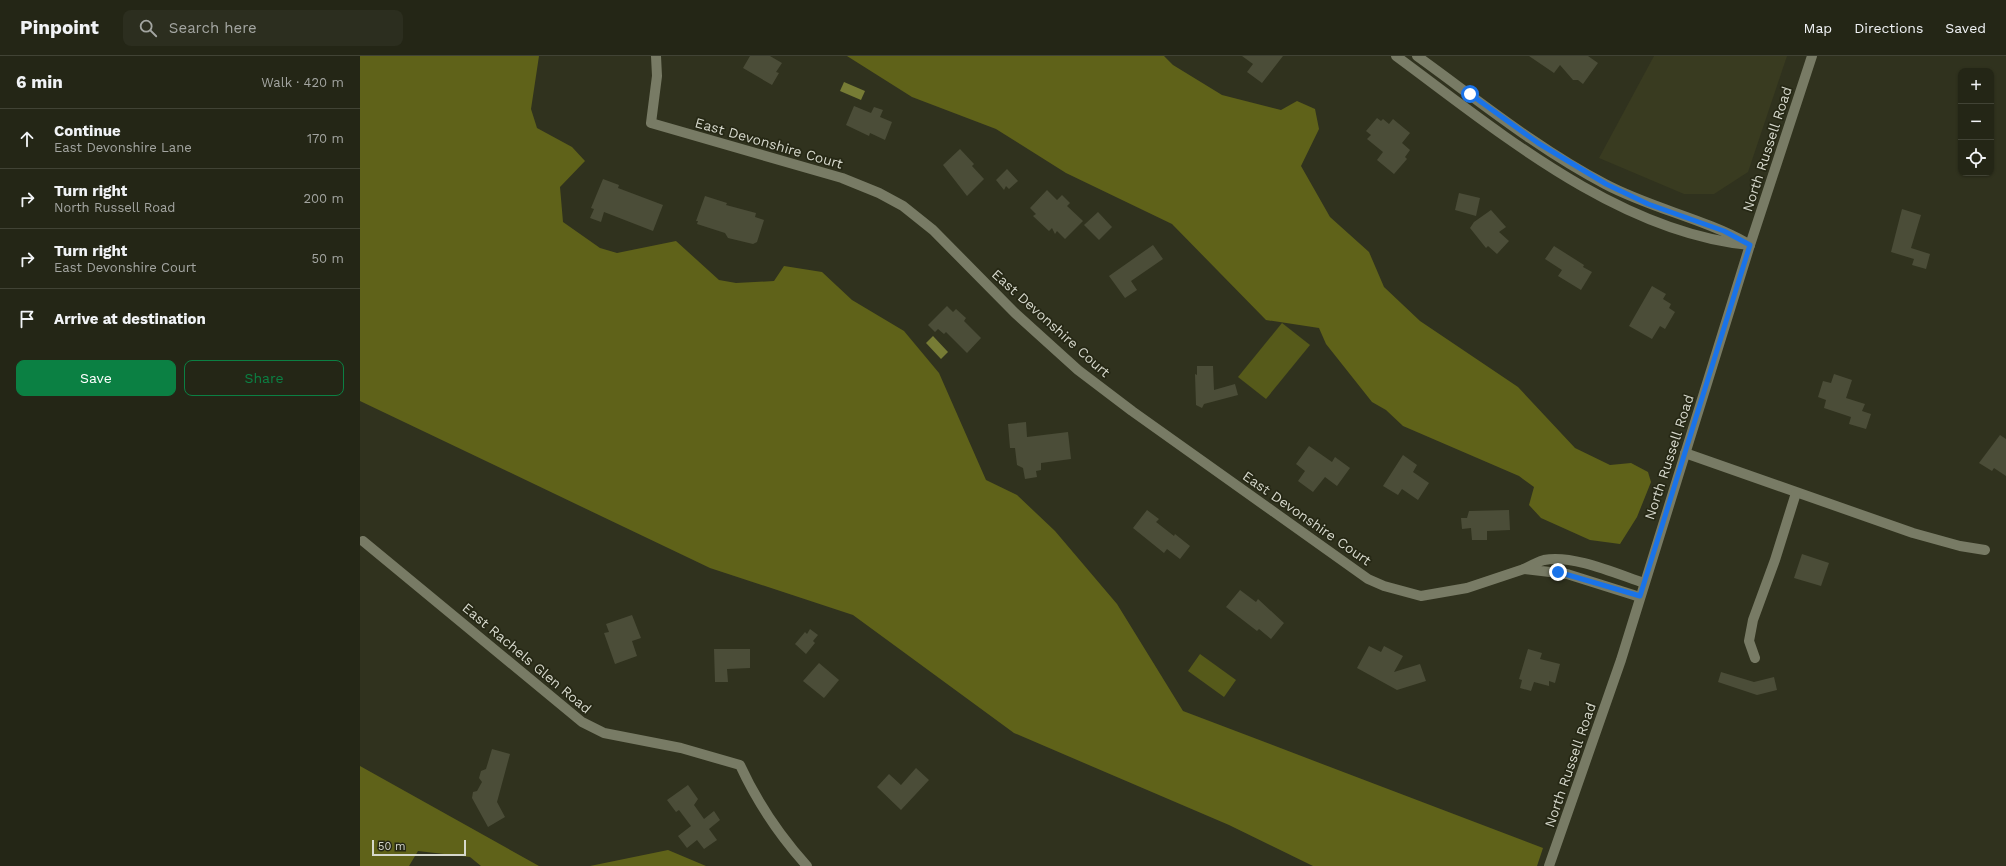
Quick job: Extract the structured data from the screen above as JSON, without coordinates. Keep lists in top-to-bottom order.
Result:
{
  "streets": {
    "street": ["East Devonshire Court", "North Russell Road", "East Rachels Glen Road"]
  },
  "crossings": [
    ["East Devonshire Court", "North Russell Road"]
  ],
  "scale_bar": "50 m",
  "page": {
    "header": "Pinpoint",
    "search": "Search here",
    "nav": ["Map", "Directions", "Saved"],
    "heading": ["6 min", "Walk · 420 m"],
    "map_buttons": ["+", "−"],
    "list": [
      ["Continue", "East Devonshire Lane", "170 m"],
      ["Turn right", "North Russell Road", "200 m"],
      ["Turn right", "East Devonshire Court", "50 m"],
      "Arrive at destination"
    ],
    "buttons": ["Save", "Share"],
    "scale": "50 m"
  }
}
